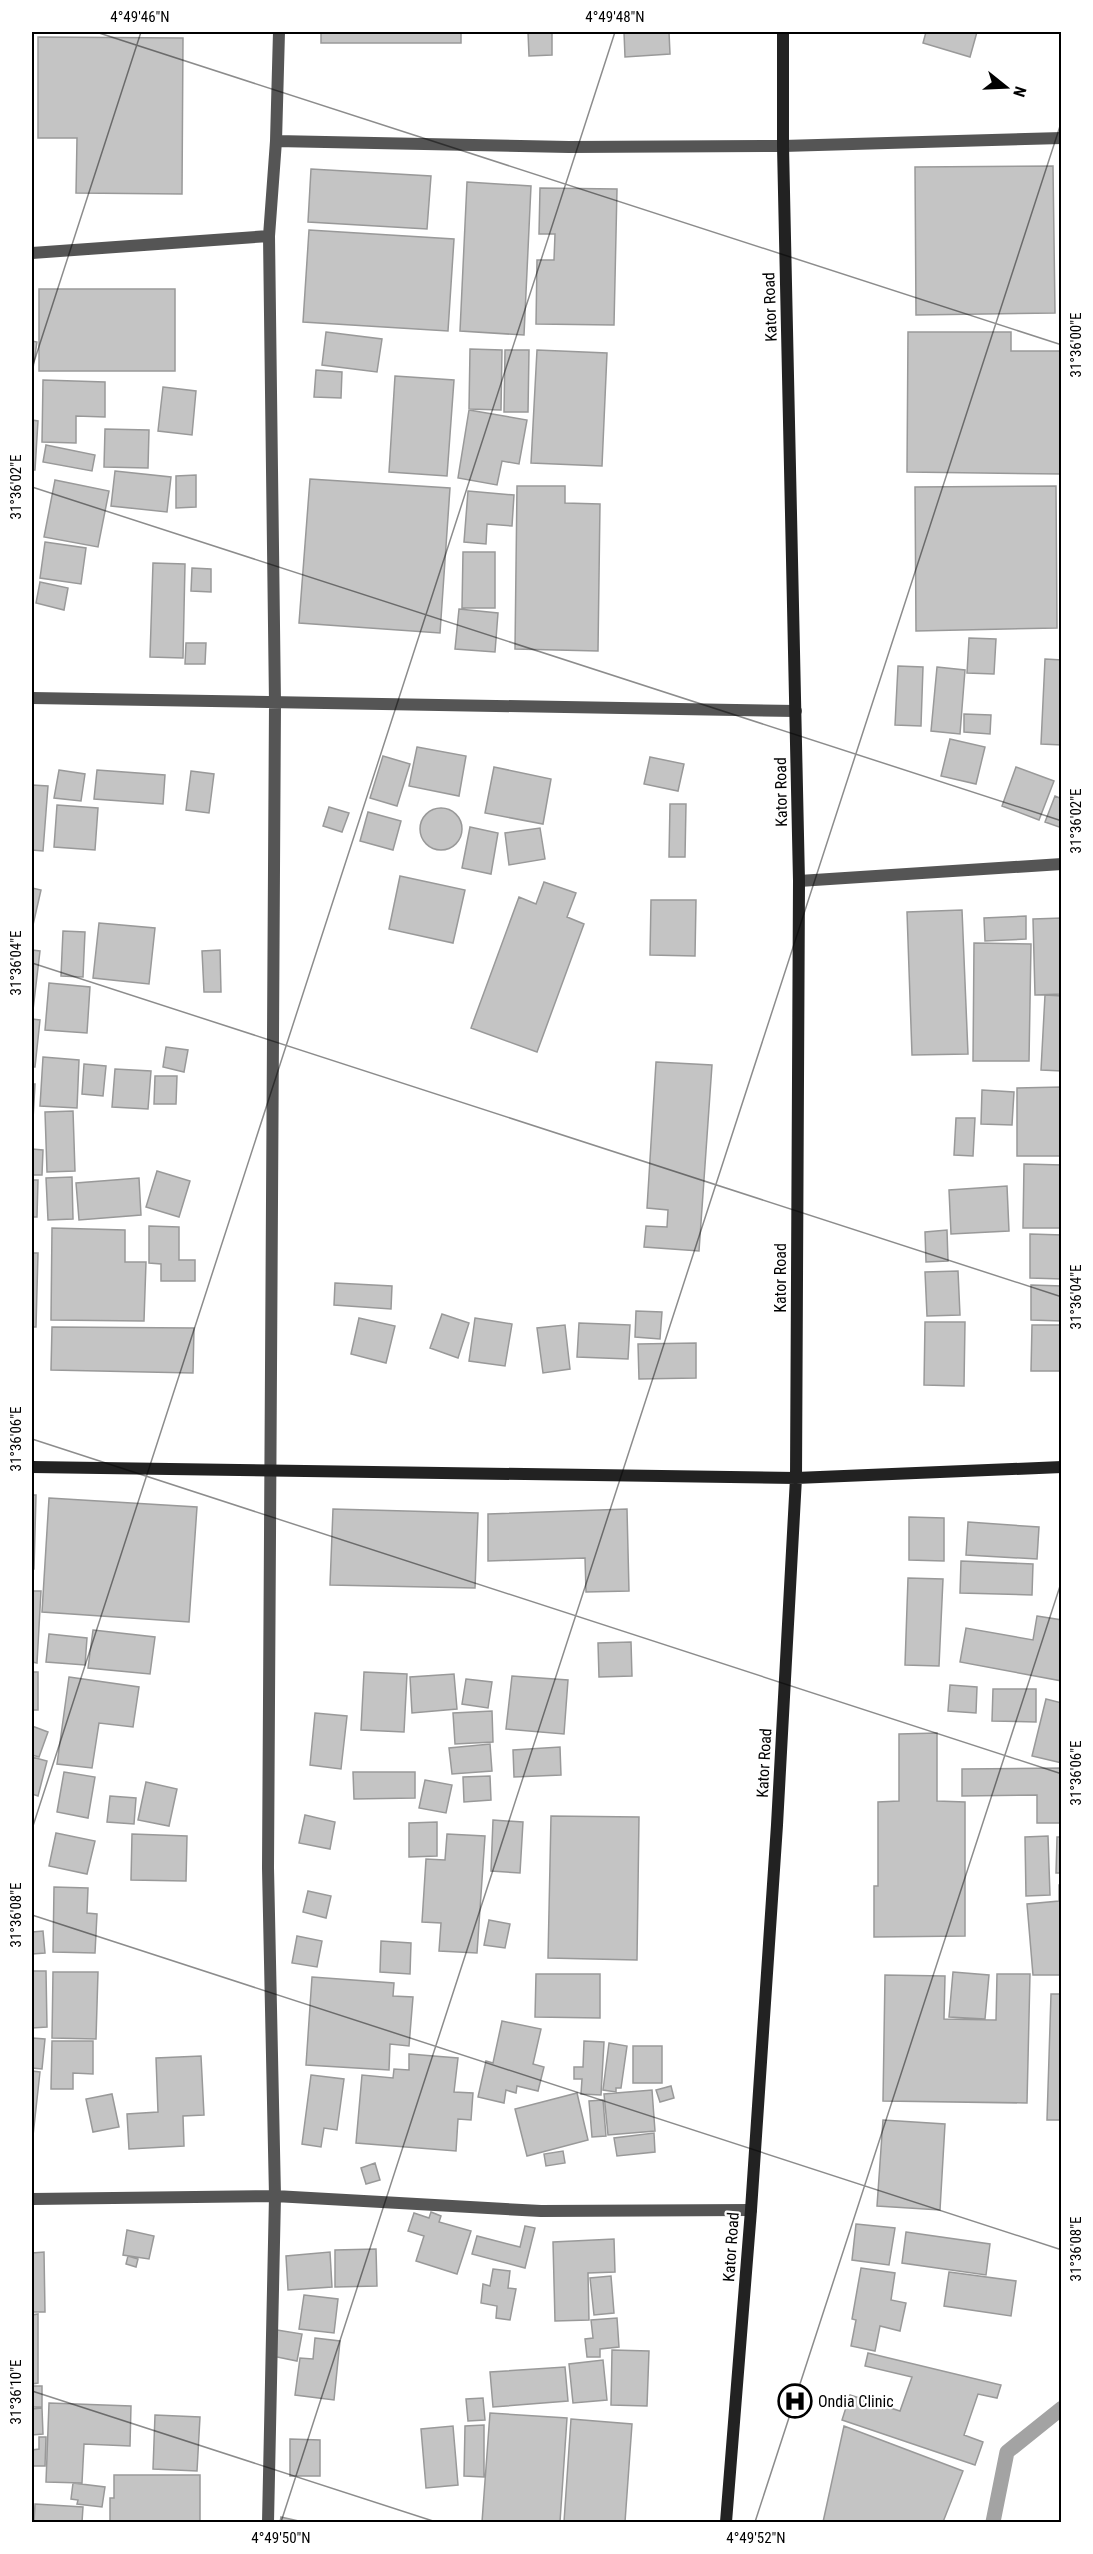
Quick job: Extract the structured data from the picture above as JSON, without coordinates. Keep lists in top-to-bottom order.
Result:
{
  "streets": {
    "main road": ["Kator Road"]
  },
  "places": {
    "hospital": ["Ondia Clinic"]
  },
  "north": "right",
  "coordinates": [
    "4°49'46\"N",
    "4°49'48\"N",
    "31°36'00\"E",
    "31°36'02\"E",
    "31°36'04\"E",
    "31°36'06\"E",
    "31°36'08\"E",
    "31°36'10\"E",
    "4°49'50\"N",
    "4°49'52\"N"
  ]
}
